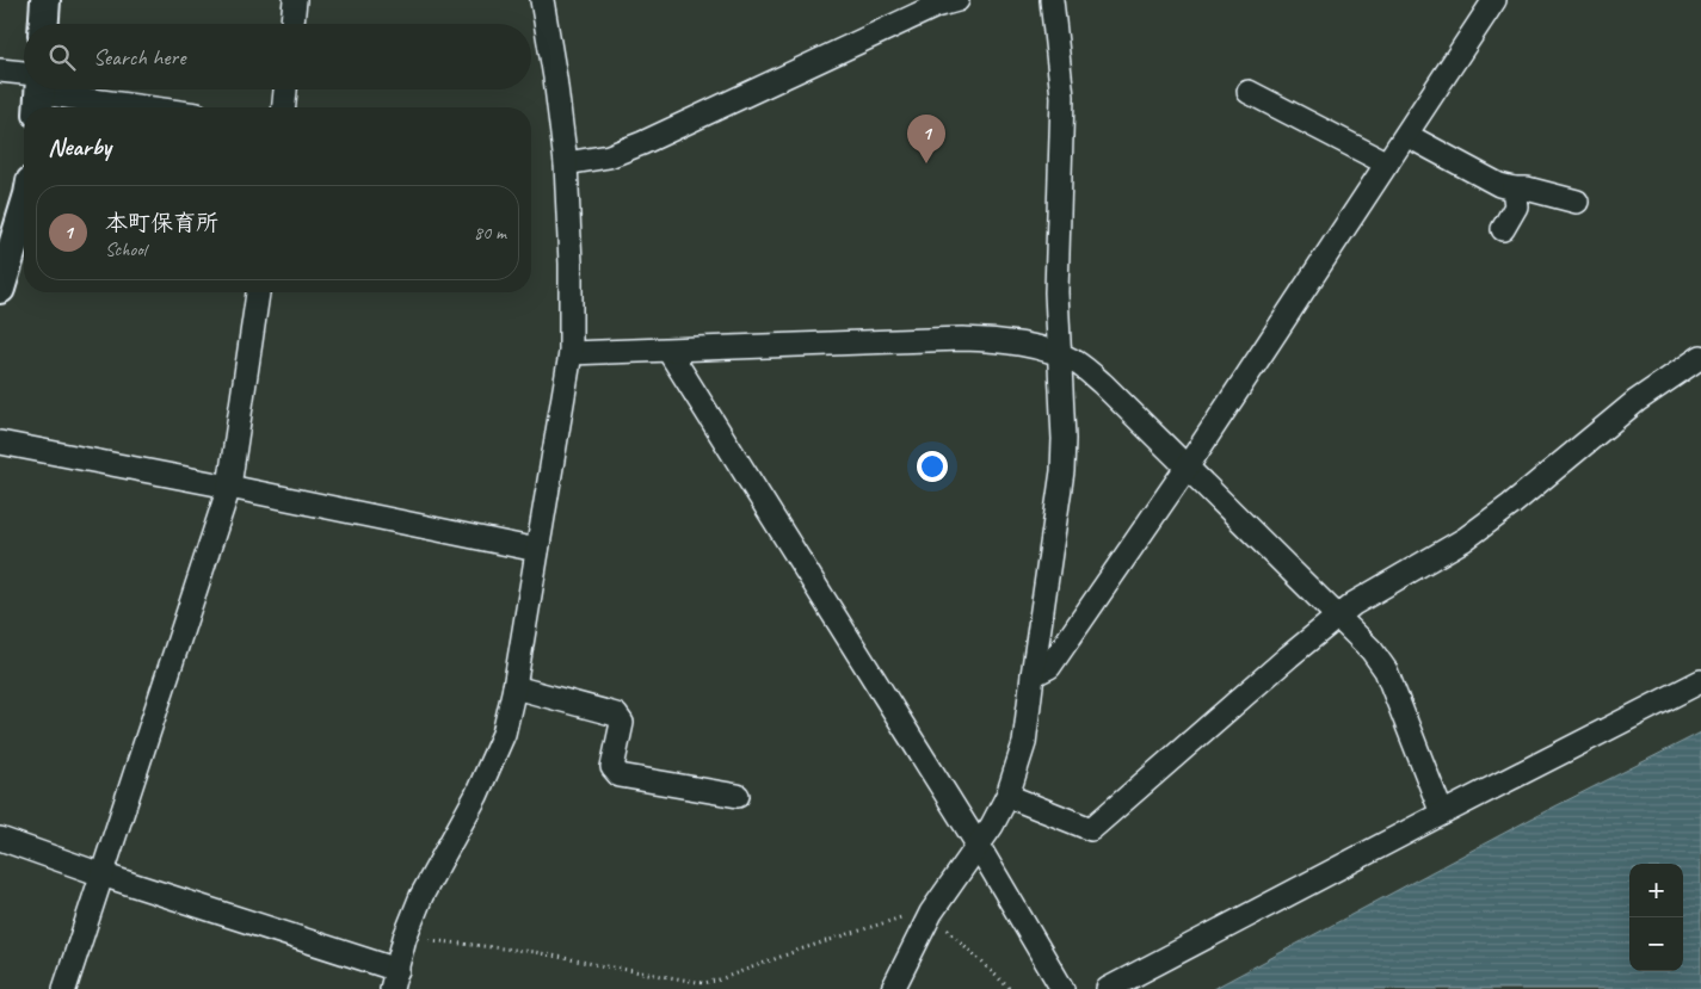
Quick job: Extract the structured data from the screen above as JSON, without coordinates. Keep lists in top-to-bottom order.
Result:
{
  "page": {
    "search": "Search here",
    "heading": "Nearby",
    "pins": "1",
    "list": [
      {
        "mark": "1",
        "name": "本町保育所",
        "note": "School",
        "value": "80 m"
      }
    ],
    "map_buttons": ["+", "−"]
  }
}
